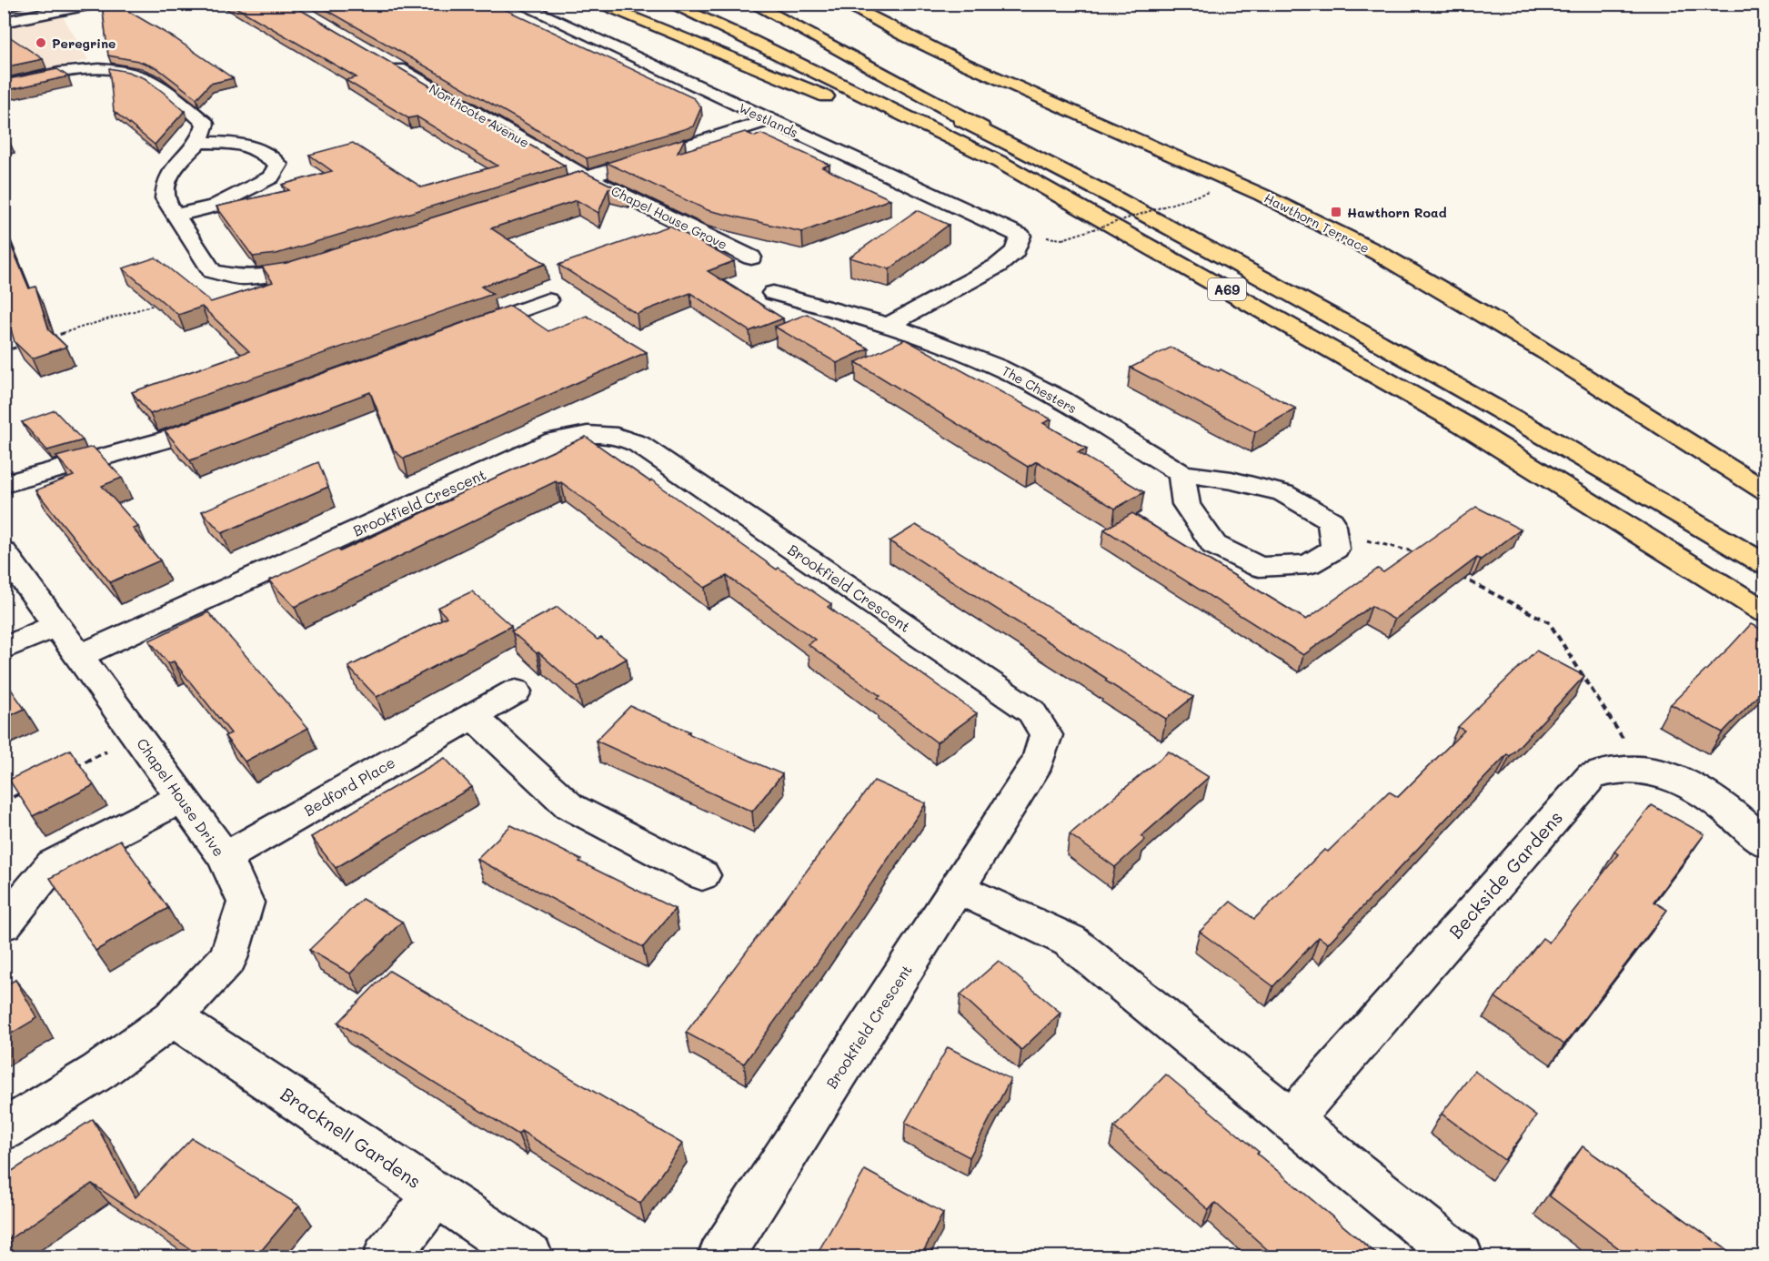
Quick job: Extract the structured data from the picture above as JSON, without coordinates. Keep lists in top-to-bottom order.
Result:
{
  "streets": {
    "main road": ["Hawthorn Terrace", "A69"],
    "street": [
      "Northcote Avenue",
      "Westlands",
      "Chapel House Grove",
      "The Chesters",
      "Brookfield Crescent",
      "Bedford Place",
      "Chapel House Drive",
      "Beckside Gardens",
      "Bracknell Gardens"
    ]
  },
  "crossings": [
    ["Northcote Avenue", "Chapel House Grove"],
    ["Westlands", "The Chesters"],
    ["Brookfield Crescent", "Chapel House Drive"],
    ["Bedford Place", "Chapel House Drive"],
    ["Chapel House Drive", "Bracknell Gardens"]
  ],
  "places": {
    "other": ["Peregrine"],
    "transit": ["Hawthorn Road"]
  }
}
